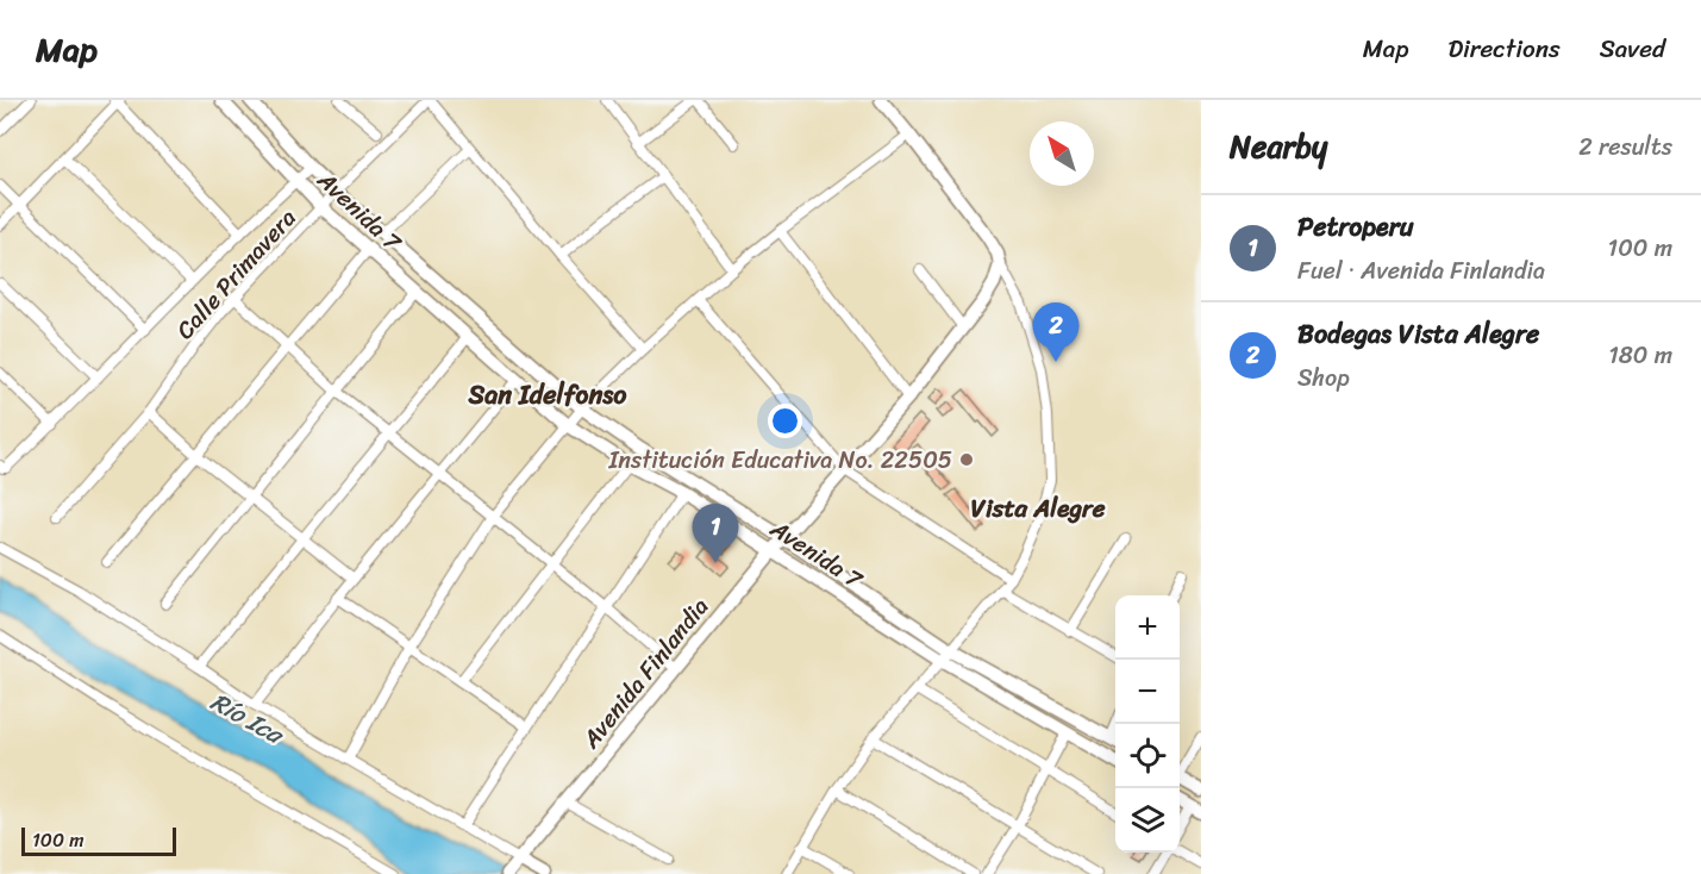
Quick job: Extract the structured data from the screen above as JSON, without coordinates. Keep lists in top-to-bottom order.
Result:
{
  "streets": {
    "street": ["Avenida 7", "Calle Primavera", "Avenida Finlandia"]
  },
  "crossings": [
    ["Avenida 7", "Calle Primavera"],
    ["Avenida 7", "Avenida Finlandia"]
  ],
  "districts": ["San Idelfonso", "Vista Alegre"],
  "water": ["Río Ica"],
  "places": ["Institución Educativa No. 22505"],
  "scale_bar": "100 m",
  "north": "top left",
  "page": {
    "header": "Map",
    "nav": ["Map", "Directions", "Saved"],
    "heading": ["Nearby", "2 results"],
    "list": [
      {
        "mark": "1",
        "name": "Petroperu",
        "note": "Fuel · Avenida Finlandia",
        "value": "100 m"
      },
      {
        "mark": "2",
        "name": "Bodegas Vista Alegre",
        "note": "Shop",
        "value": "180 m"
      }
    ],
    "pins": ["2", "1"],
    "map_buttons": ["+", "−"],
    "scale": "100 m"
  }
}
